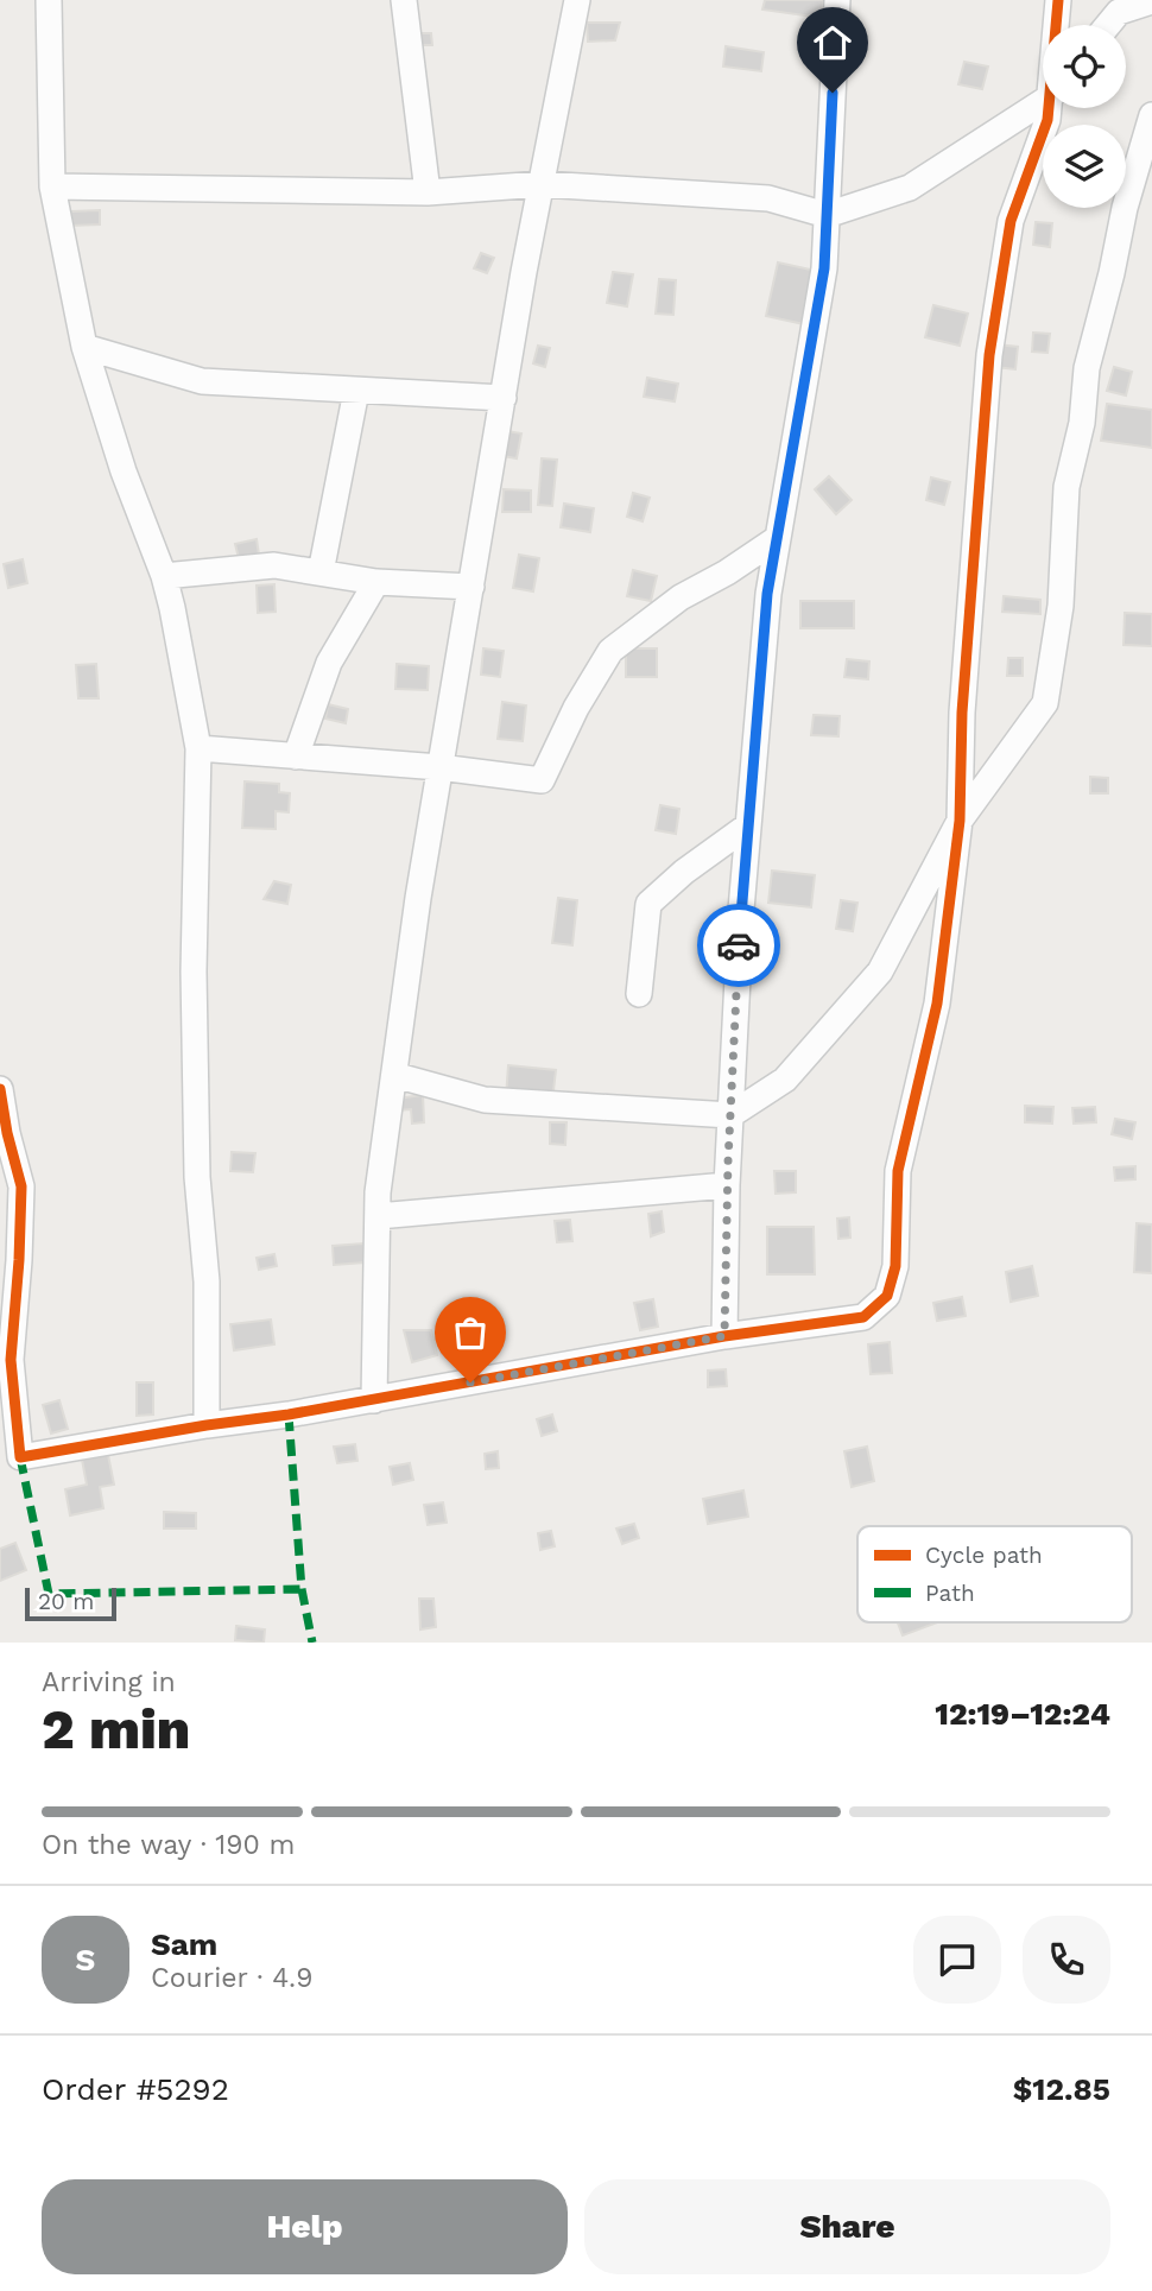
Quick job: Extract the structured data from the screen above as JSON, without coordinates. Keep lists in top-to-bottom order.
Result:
{
  "legend": ["Cycle path", "Path"],
  "scale_bar": "20 m",
  "page": {
    "scale": "20 m",
    "heading": ["2 min", "Arriving in", "12:19–12:24"],
    "panel": [
      "Sam",
      "Courier · 4.9",
      "Order #5292",
      "$12.85"
    ],
    "bar": "On the way · 190 m",
    "round": "S",
    "buttons": ["Help", "Share"]
  }
}
